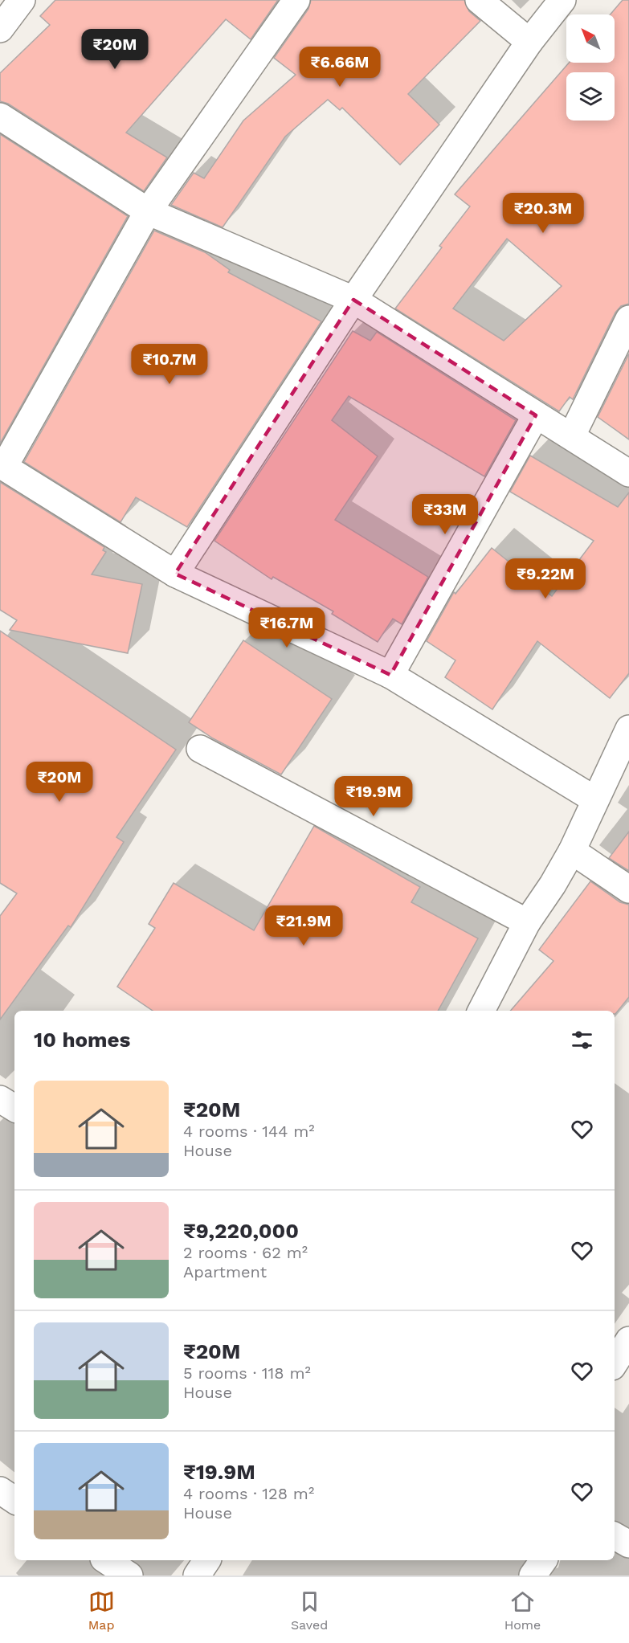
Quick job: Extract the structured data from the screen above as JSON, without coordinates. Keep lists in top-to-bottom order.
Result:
{
  "north": "top left",
  "page": {
    "price": [
      "₹20M",
      "₹6.66M",
      "₹20.3M",
      "₹10.7M",
      "₹33M",
      "₹9.22M",
      "₹16.7M",
      "₹20M",
      "₹19.9M",
      "₹21.9M"
    ],
    "heading": "10 homes",
    "list": [
      {
        "name": "₹20M",
        "note": "4 rooms · 144 m² · House"
      },
      {
        "name": "₹9,220,000",
        "note": "2 rooms · 62 m² · Apartment"
      },
      {
        "name": "₹20M",
        "note": "5 rooms · 118 m² · House"
      },
      {
        "name": "₹19.9M",
        "note": "4 rooms · 128 m² · House"
      }
    ],
    "tabs": ["Map", "Saved", "Home"]
  }
}
